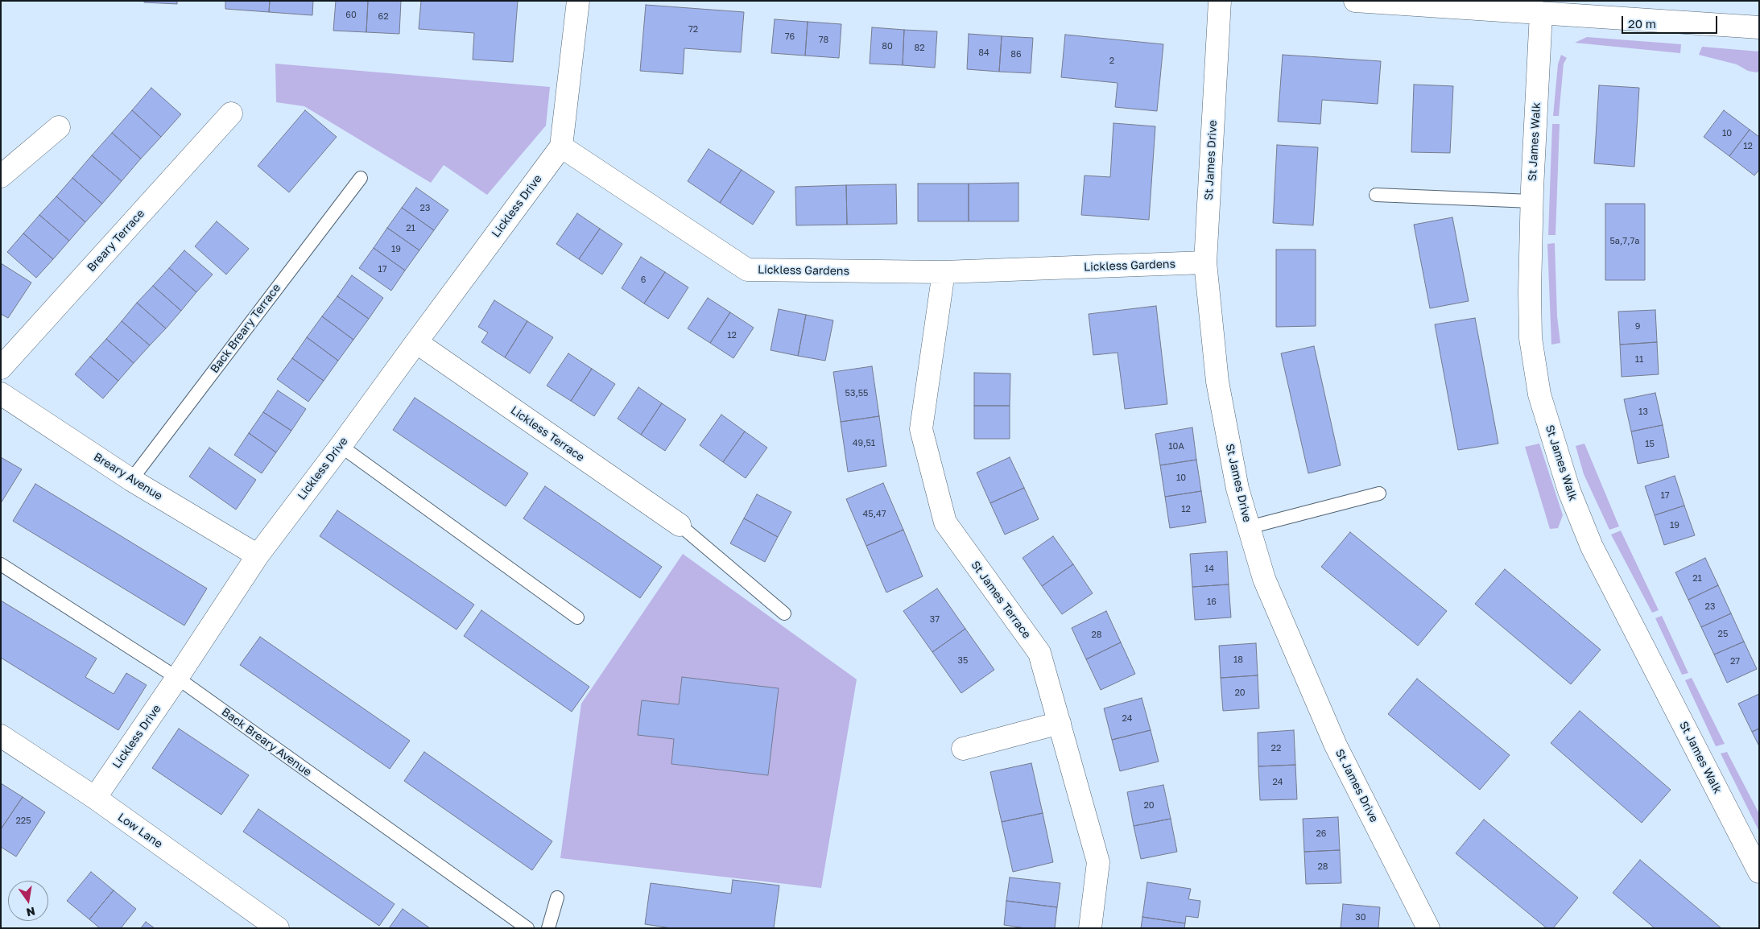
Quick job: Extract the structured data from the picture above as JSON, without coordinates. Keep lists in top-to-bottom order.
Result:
{
  "streets": {
    "street": [
      "St James Walk",
      "St James Drive",
      "Lickless Drive",
      "Breary Terrace",
      "Lickless Gardens",
      "Lickless Terrace",
      "Breary Avenue",
      "St James Terrace",
      "Low Lane"
    ],
    "lane": ["Back Breary Terrace", "Back Breary Avenue"]
  },
  "crossings": [
    ["St James Drive", "Lickless Gardens"],
    ["Lickless Drive", "Lickless Gardens"],
    ["Lickless Drive", "Lickless Terrace"],
    ["Lickless Drive", "Breary Avenue"],
    ["Lickless Drive", "Back Breary Avenue"],
    ["Lickless Drive", "Low Lane"],
    ["Lickless Gardens", "St James Terrace"],
    ["Back Breary Terrace", "Breary Avenue"]
  ],
  "house_numbers": [
    "60",
    "62",
    "72",
    "76",
    "78",
    "80",
    "82",
    "84",
    "86",
    "2",
    "10",
    "12",
    "23",
    "21",
    "5a,7,7a",
    "19",
    "17",
    "6",
    "9",
    "12",
    "11",
    "53,55",
    "13",
    "49,51",
    "15",
    "10A",
    "10",
    "17",
    "12",
    "45,47",
    "19",
    "14",
    "21",
    "16",
    "23",
    "37",
    "25",
    "28",
    "18",
    "35",
    "27",
    "20",
    "24",
    "22",
    "24",
    "20",
    "225",
    "26",
    "28",
    "30"
  ],
  "scale_bar": "20 m",
  "north": "bottom"
}
